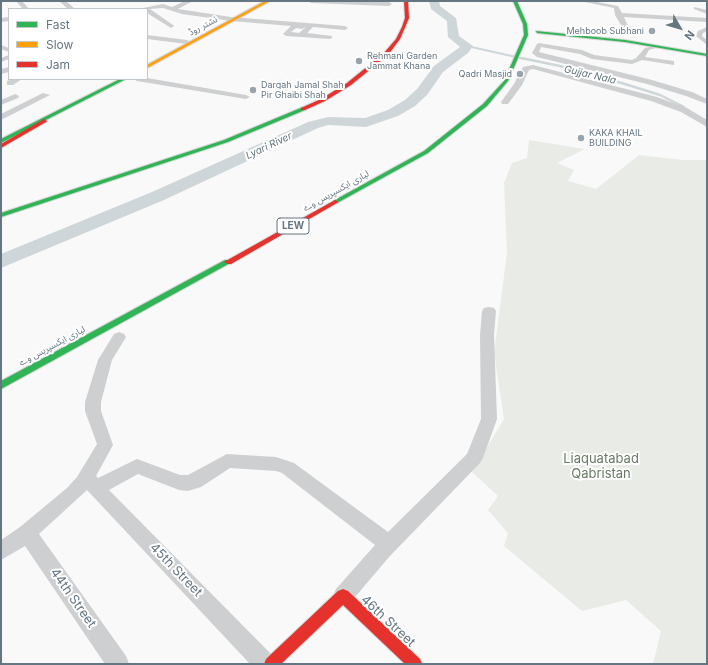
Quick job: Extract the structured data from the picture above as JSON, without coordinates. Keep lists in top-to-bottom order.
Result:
{
  "streets": {
    "main road": [
      "نشتر روڈ",
      "لیاری ایکسپریس وے",
      "LEW",
      "46th Street"
    ],
    "street": ["45th Street", "44th Street"]
  },
  "water": ["Gujjar Nala", "Lyari River"],
  "parks": ["Liaquatabad Qabristan"],
  "places": [
    "Mehboob Subhani",
    "Rehmani Garden Jammat Khana",
    "Qadri Masjid",
    "Dargah Jamal Shah Pir Ghaibi Shah",
    "KAKA KHAIL BUILDING"
  ],
  "legend": ["Fast", "Slow", "Jam"],
  "north": "bottom right"
}
